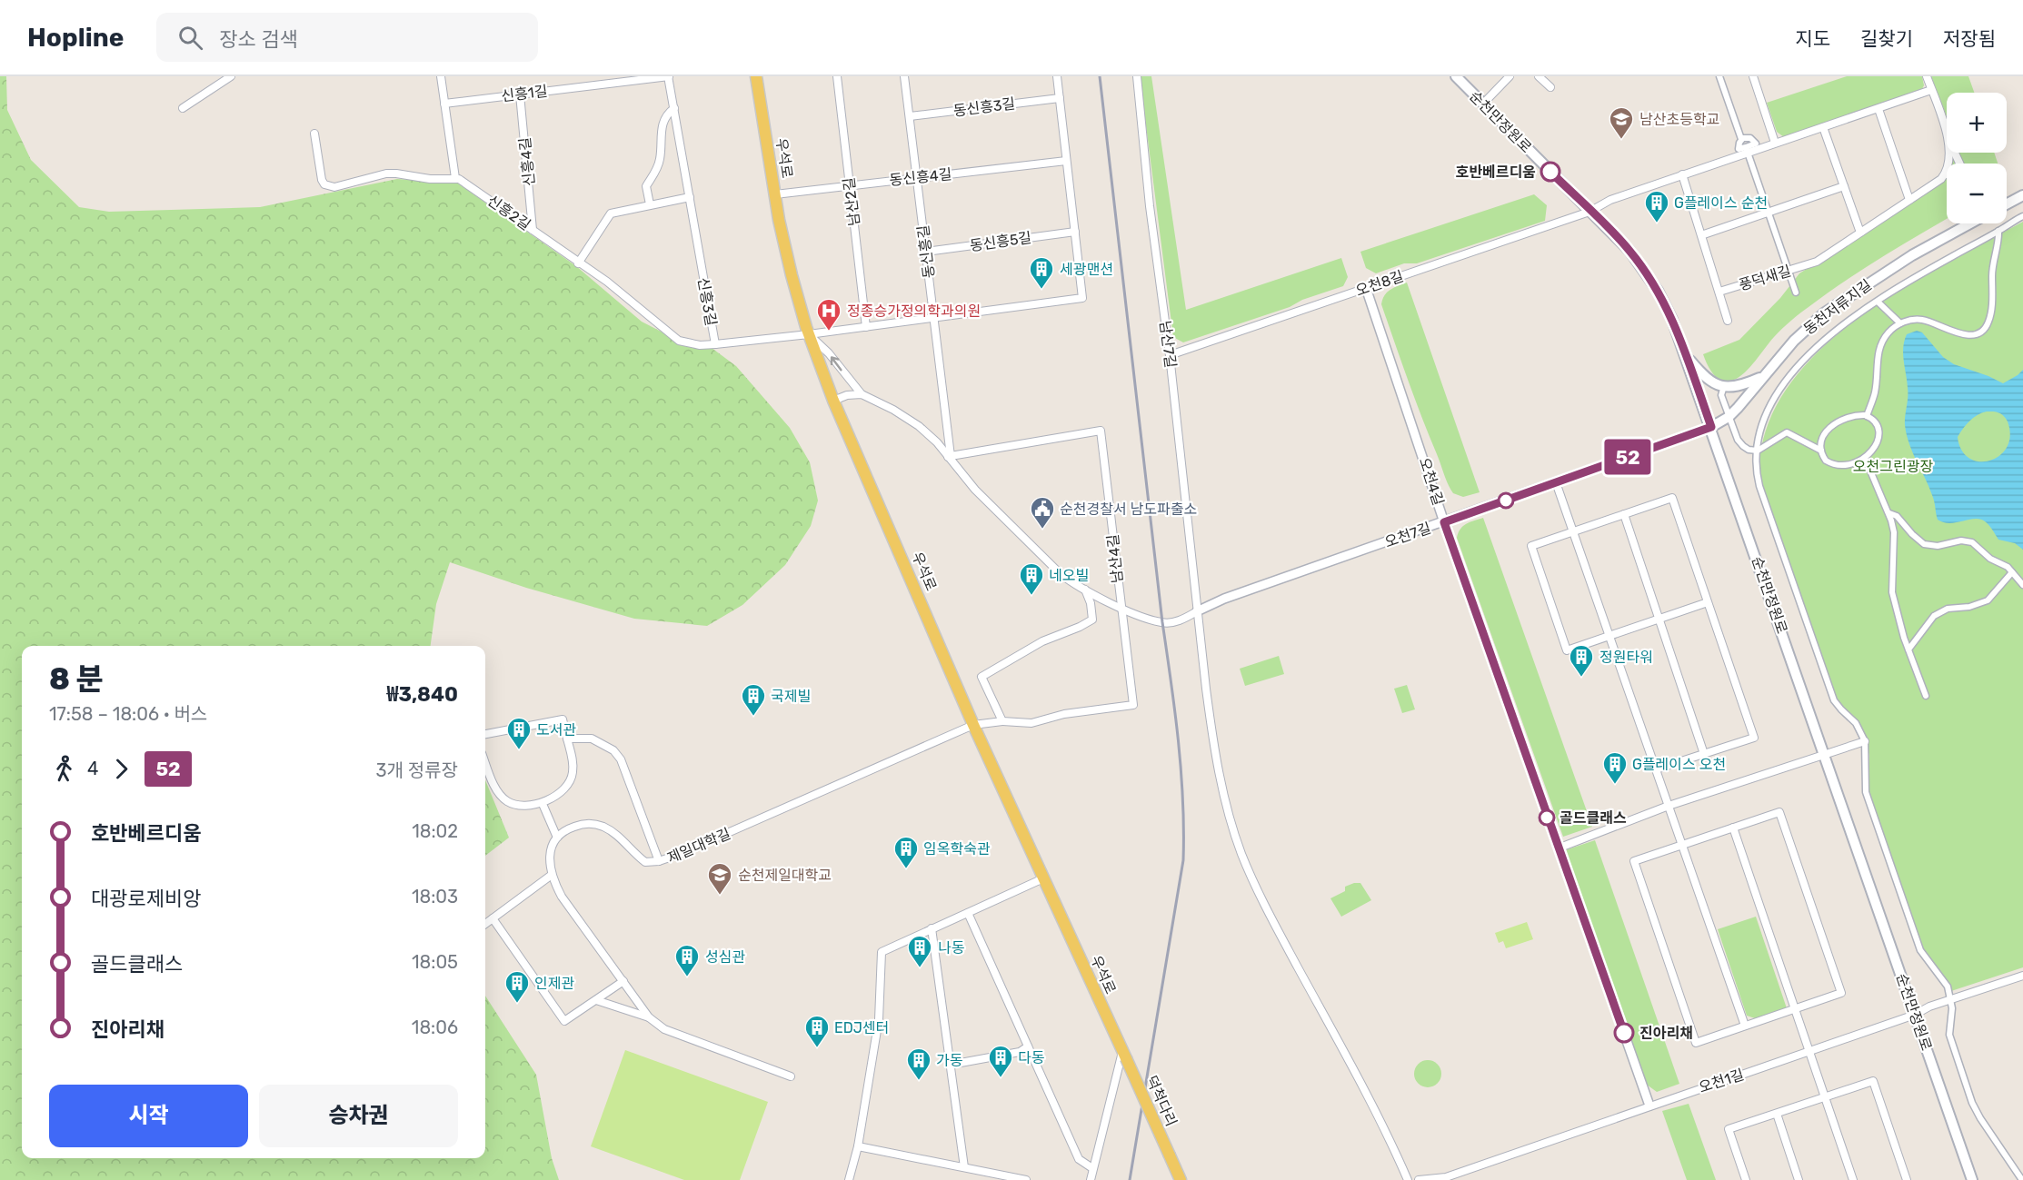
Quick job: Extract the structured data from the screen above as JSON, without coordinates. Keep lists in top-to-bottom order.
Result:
{
  "streets": {
    "main road": [
      "순천만정원로",
      "우석로",
      "동천저류지길",
      "덕척다리"
    ],
    "street": [
      "신흥1길",
      "동신흥3길",
      "신흥4길",
      "동신흥4길",
      "남산2길",
      "신흥2길",
      "동신흥5길",
      "동신흥길",
      "풍덕새길",
      "오천8길",
      "신흥3길",
      "남산7길",
      "오천4길",
      "오천7길",
      "남산4길",
      "제일대학길",
      "오천1길"
    ]
  },
  "crossings": [
    ["신흥1길", "신흥4길"],
    ["신흥1길", "신흥3길"],
    ["동신흥3길", "동신흥길"],
    ["순천만정원로", "오천8길"],
    ["순천만정원로", "동천저류지길"],
    ["순천만정원로", "오천7길"],
    ["순천만정원로", "오천1길"],
    ["우석로", "동신흥4길"],
    ["우석로", "신흥3길"],
    ["우석로", "제일대학길"],
    ["우석로", "덕척다리"],
    ["신흥4길", "신흥2길"],
    ["동신흥4길", "남산2길"],
    ["동신흥4길", "동신흥길"],
    ["신흥2길", "신흥3길"],
    ["동신흥5길", "동신흥길"],
    ["동신흥길", "남산4길"],
    ["오천8길", "남산7길"],
    ["오천8길", "오천4길"],
    ["동천저류지길", "오천7길"],
    ["남산7길", "오천7길"],
    ["오천4길", "오천7길"],
    ["오천4길", "오천1길"],
    ["남산4길", "제일대학길"]
  ],
  "parks": ["오천그린광장"],
  "places": {
    "school or university": ["남산초등학교", "순천제일대학교"],
    "other": ["호반베르디움", "골드클래스", "진아리채"],
    "building": [
      "G플레이스 순천",
      "세광맨션",
      "네오빌",
      "정원타워",
      "국제빌",
      "도서관",
      "G플레이스 오천",
      "임옥학숙관",
      "나동",
      "성심관",
      "인제관",
      "EDJ센터",
      "다동",
      "가동"
    ],
    "hospital": ["정종승가정의학과의원"],
    "public building": ["순천경찰서 남도파출소"]
  },
  "lines": ["bus line 52"],
  "page": {
    "header": "Hopline",
    "search": "장소 검색",
    "nav": ["지도", "길찾기", "저장됨"],
    "on_map": "52",
    "map_buttons": ["+", "−"],
    "heading": ["8 분", "17:58 – 18:06 · 버스", "₩3,840"],
    "legs": ["4", "52", "3개 정류장"],
    "list": [
      {
        "name": "호반베르디움",
        "value": "18:02"
      },
      {
        "name": "대광로제비앙",
        "value": "18:03"
      },
      {
        "name": "골드클래스",
        "value": "18:05"
      },
      {
        "name": "진아리채",
        "value": "18:06"
      }
    ],
    "buttons": ["시작", "승차권"]
  }
}
